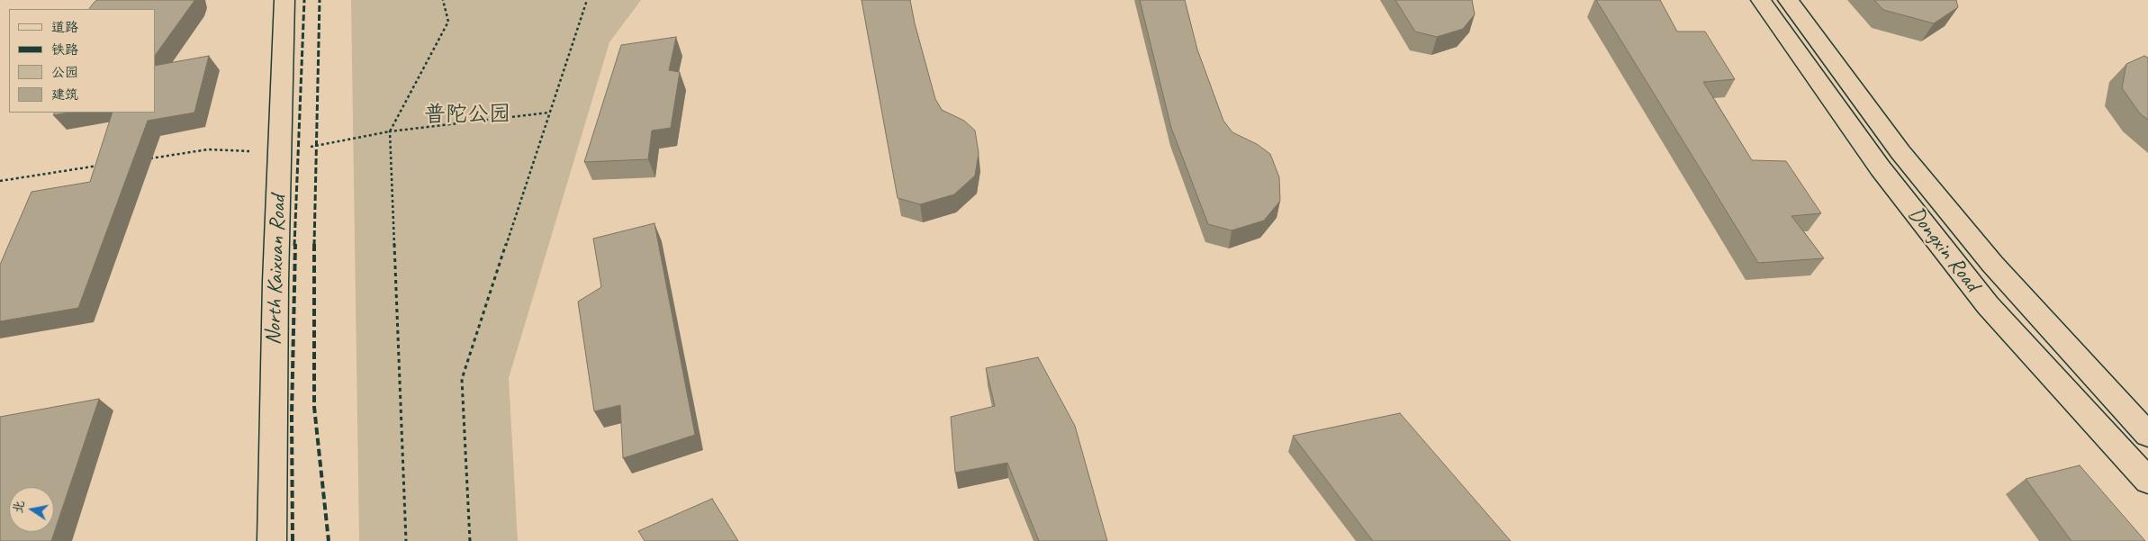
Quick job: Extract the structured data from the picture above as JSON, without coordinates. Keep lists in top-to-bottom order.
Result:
{
  "streets": {
    "street": ["Dongxin Road", "North Kaixuan Road"]
  },
  "parks": ["普陀公园"],
  "legend": [
    "道路",
    "铁路",
    "公园",
    "建筑"
  ],
  "north": "left"
}
